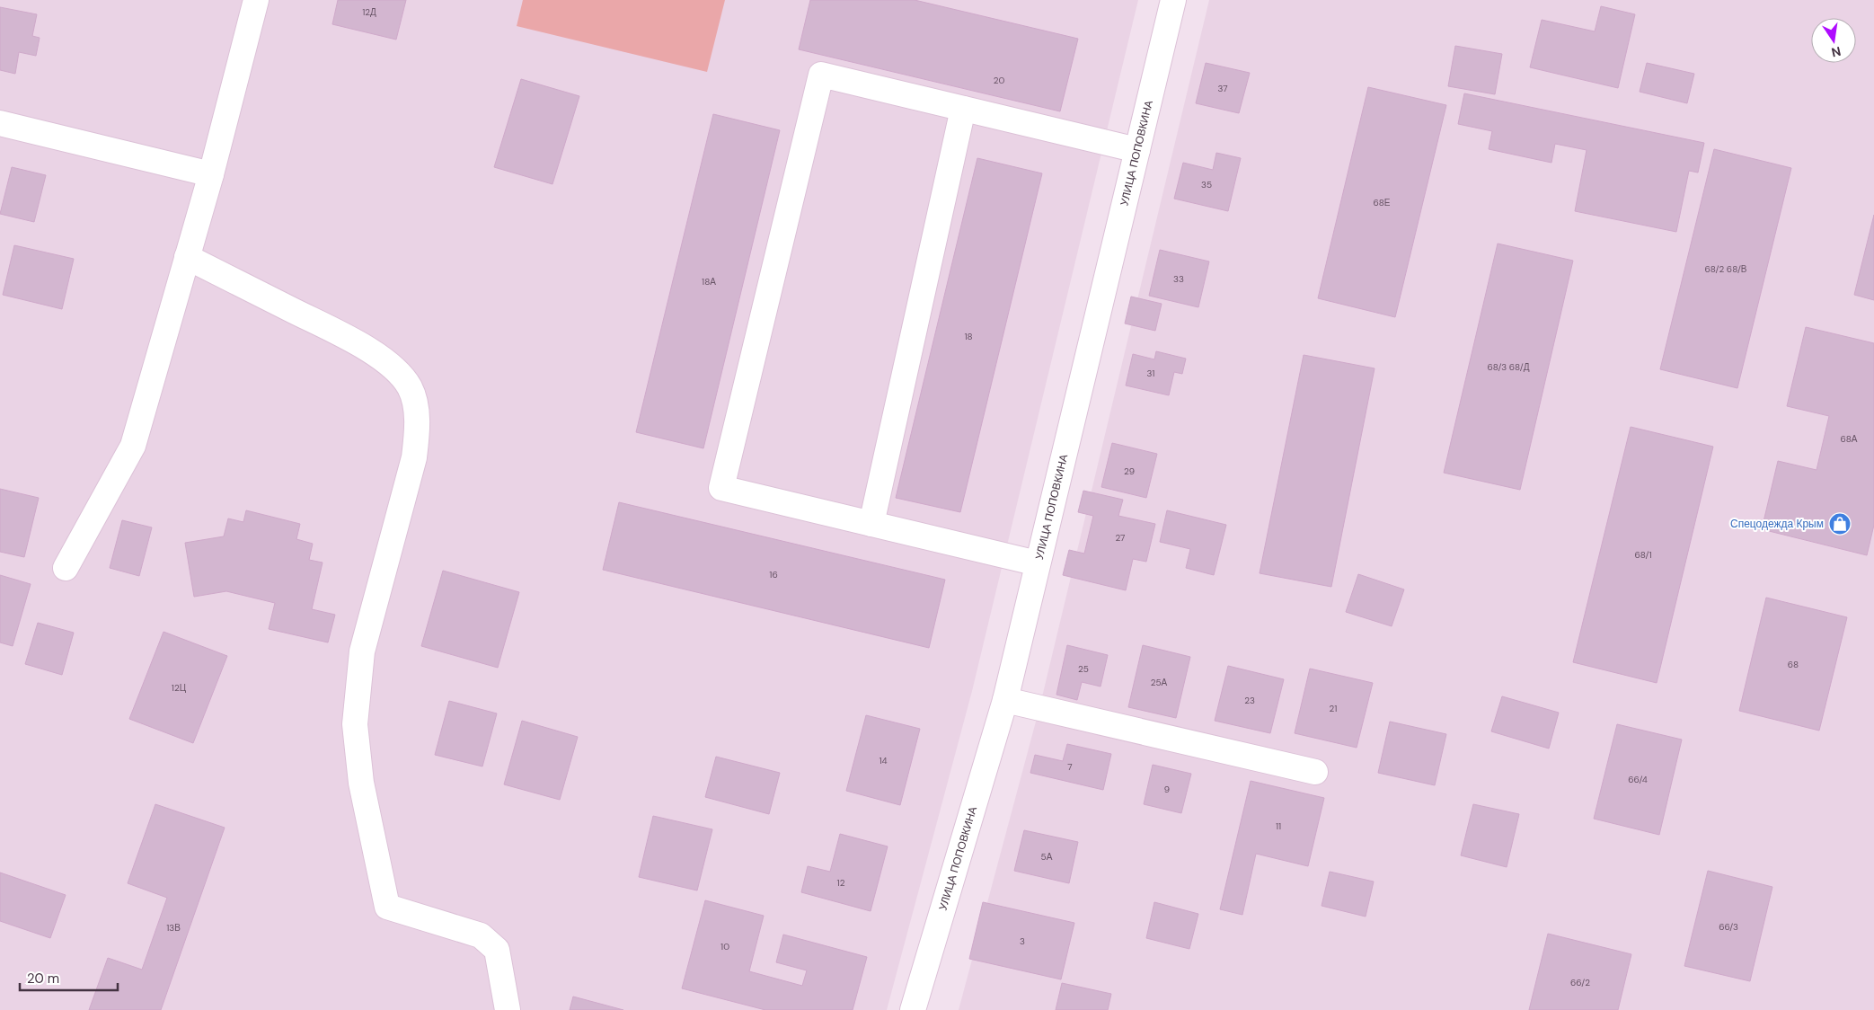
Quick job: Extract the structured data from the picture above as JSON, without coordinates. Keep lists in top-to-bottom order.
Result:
{
  "streets": {
    "street": ["УЛИЦА ПОПОВКИНА"]
  },
  "places": {
    "shop": ["Спецодежда Крым"]
  },
  "house_numbers": [
    "12Д",
    "20",
    "37",
    "35",
    "68Е",
    "68/2 68/В",
    "33",
    "18А",
    "18",
    "68/3 68/Д",
    "31",
    "68А",
    "29",
    "27",
    "68/1",
    "16",
    "68",
    "25",
    "25А",
    "12Ц",
    "23",
    "21",
    "14",
    "7",
    "66/4",
    "9",
    "11",
    "5А",
    "12",
    "66/3",
    "13В",
    "3",
    "10",
    "66/2"
  ],
  "scale_bar": "20 m",
  "north": "bottom"
}
